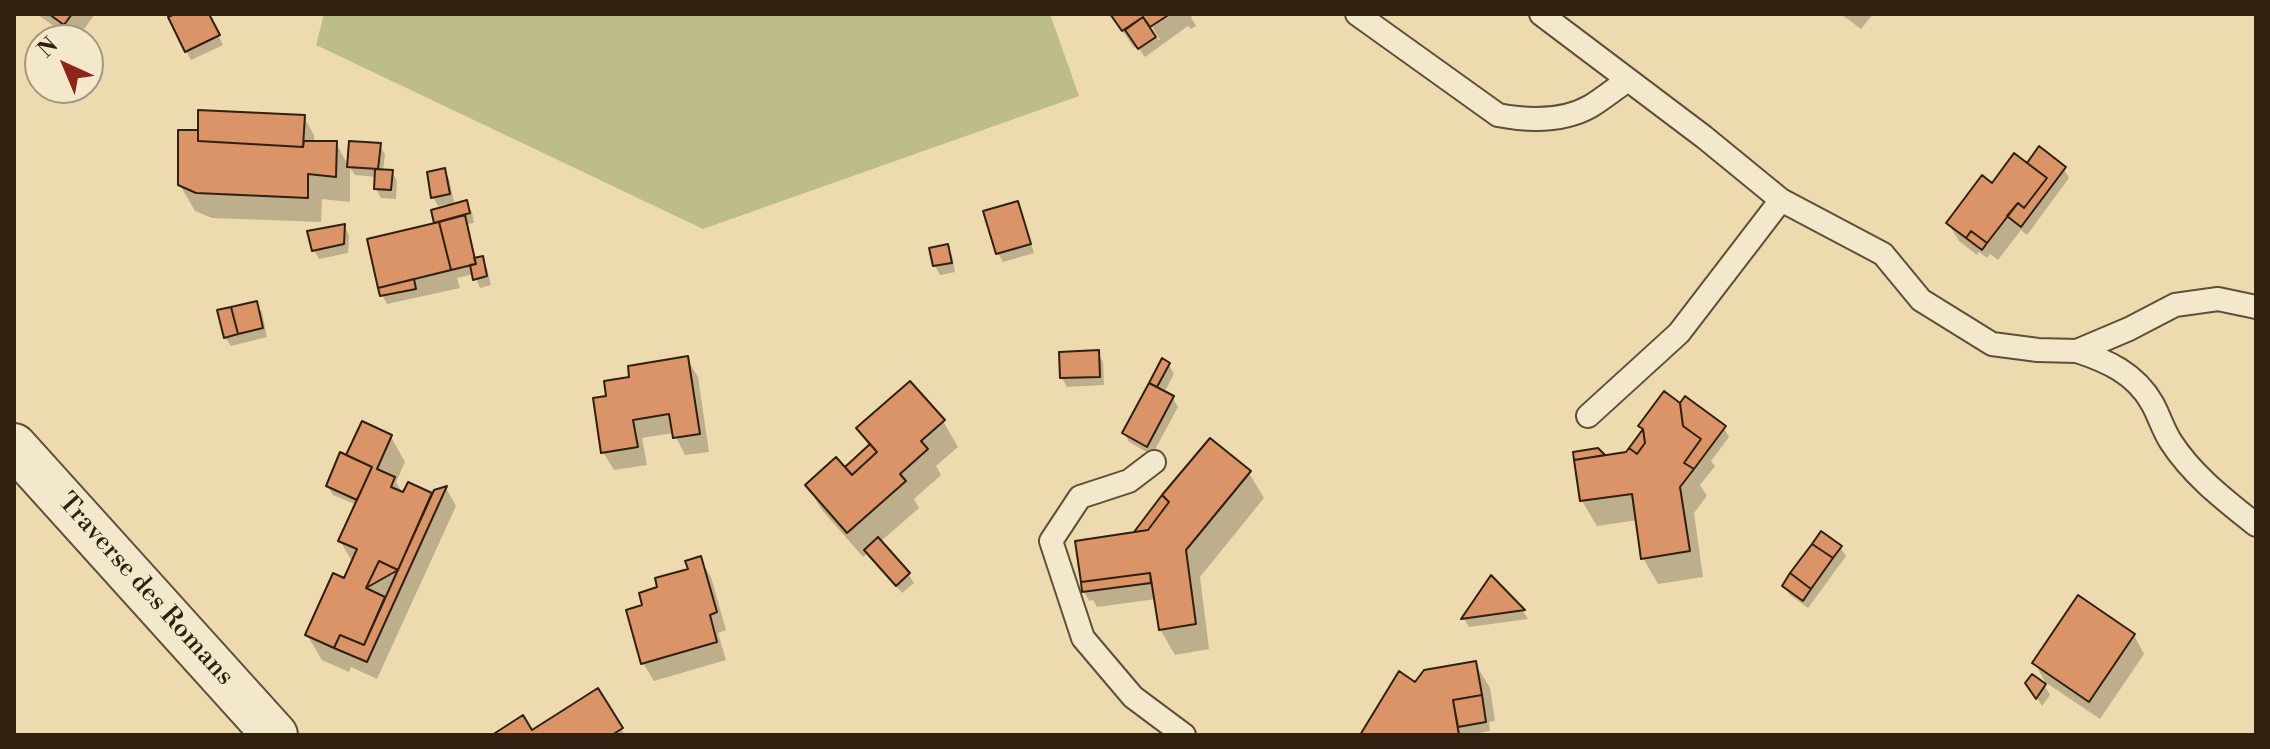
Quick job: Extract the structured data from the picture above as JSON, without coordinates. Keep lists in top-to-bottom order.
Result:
{
  "streets": {
    "street": ["Traverse des Romans"]
  },
  "north": "top left"
}
